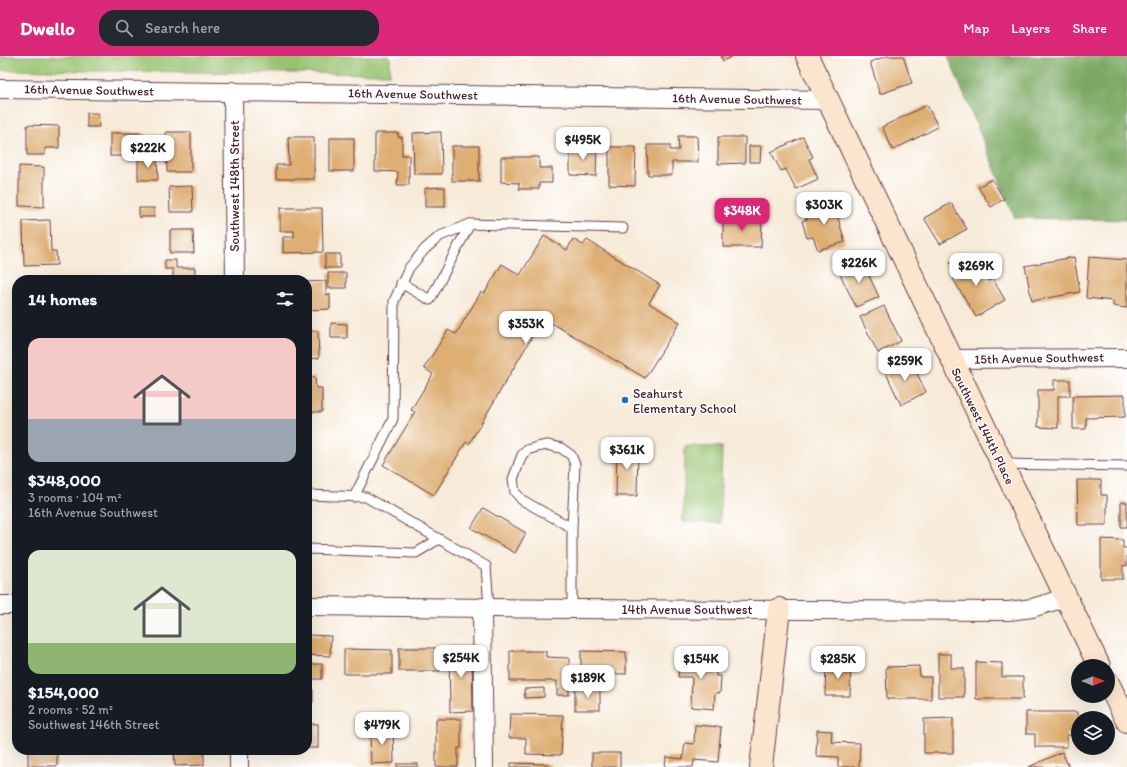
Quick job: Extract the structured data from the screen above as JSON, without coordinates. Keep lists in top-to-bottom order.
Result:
{
  "streets": {
    "street": [
      "16th Avenue Southwest",
      "Southwest 148th Street",
      "15th Avenue Southwest",
      "Southwest 144th Place",
      "14th Avenue Southwest"
    ]
  },
  "crossings": [
    ["16th Avenue Southwest", "Southwest 148th Street"],
    ["16th Avenue Southwest", "Southwest 144th Place"],
    ["15th Avenue Southwest", "Southwest 144th Place"],
    ["Southwest 144th Place", "14th Avenue Southwest"]
  ],
  "places": ["Seahurst Elementary School"],
  "north": "right",
  "page": {
    "header": "Dwello",
    "search": "Search here",
    "nav": ["Map", "Layers", "Share"],
    "price": [
      "$495K",
      "$222K",
      "$303K",
      "$348K",
      "$226K",
      "$269K",
      "$353K",
      "$259K",
      "$361K",
      "$254K",
      "$154K",
      "$285K",
      "$189K",
      "$479K"
    ],
    "heading": "14 homes",
    "list": [
      {
        "name": "$348,000",
        "note": "3 rooms · 104 m² · 16th Avenue Southwest"
      },
      {
        "name": "$154,000",
        "note": "2 rooms · 52 m² · Southwest 146th Street"
      }
    ]
  }
}
